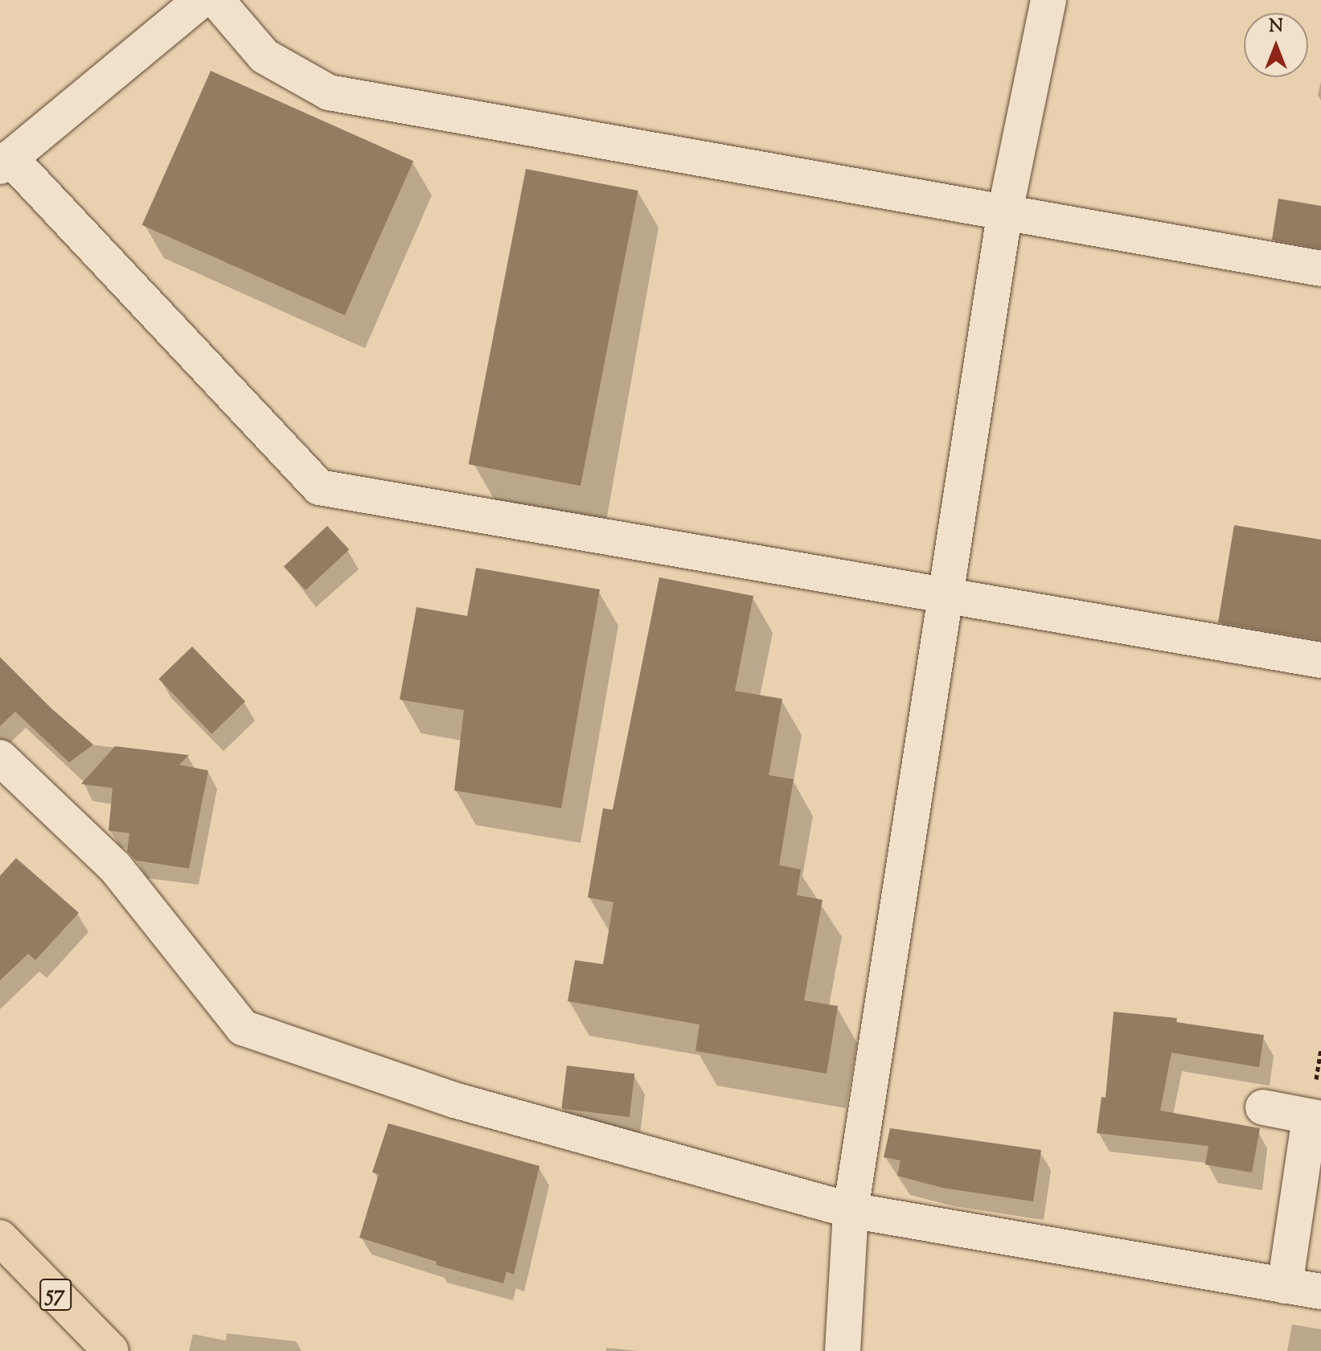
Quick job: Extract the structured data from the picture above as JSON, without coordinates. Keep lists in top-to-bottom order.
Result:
{
  "streets": {
    "main road": ["57"]
  },
  "north": "top"
}
